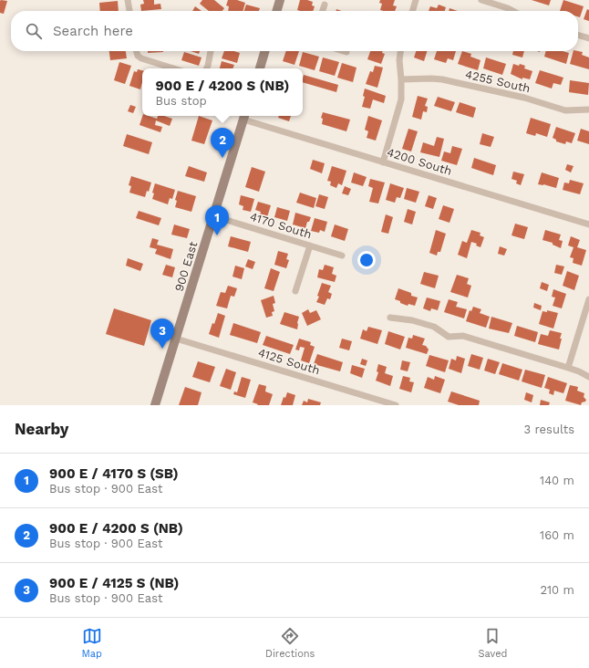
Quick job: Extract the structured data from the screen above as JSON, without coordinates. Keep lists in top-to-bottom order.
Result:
{
  "streets": {
    "main road": ["900 East"],
    "street": [
      "4255 South",
      "4200 South",
      "4170 South",
      "4125 South"
    ]
  },
  "crossings": [
    ["4200 South", "900 East"],
    ["4170 South", "900 East"],
    ["900 East", "4125 South"]
  ],
  "page": {
    "search": "Search here",
    "popup": ["900 E / 4200 S (NB)", "Bus stop"],
    "pins": ["2", "1", "3"],
    "heading": ["Nearby", "3 results"],
    "list": [
      {
        "mark": "1",
        "name": "900 E / 4170 S (SB)",
        "note": "Bus stop · 900 East",
        "value": "140 m"
      },
      {
        "mark": "2",
        "name": "900 E / 4200 S (NB)",
        "note": "Bus stop · 900 East",
        "value": "160 m"
      },
      {
        "mark": "3",
        "name": "900 E / 4125 S (NB)",
        "note": "Bus stop · 900 East",
        "value": "210 m"
      }
    ],
    "nav": ["Map", "Directions", "Saved"]
  }
}
